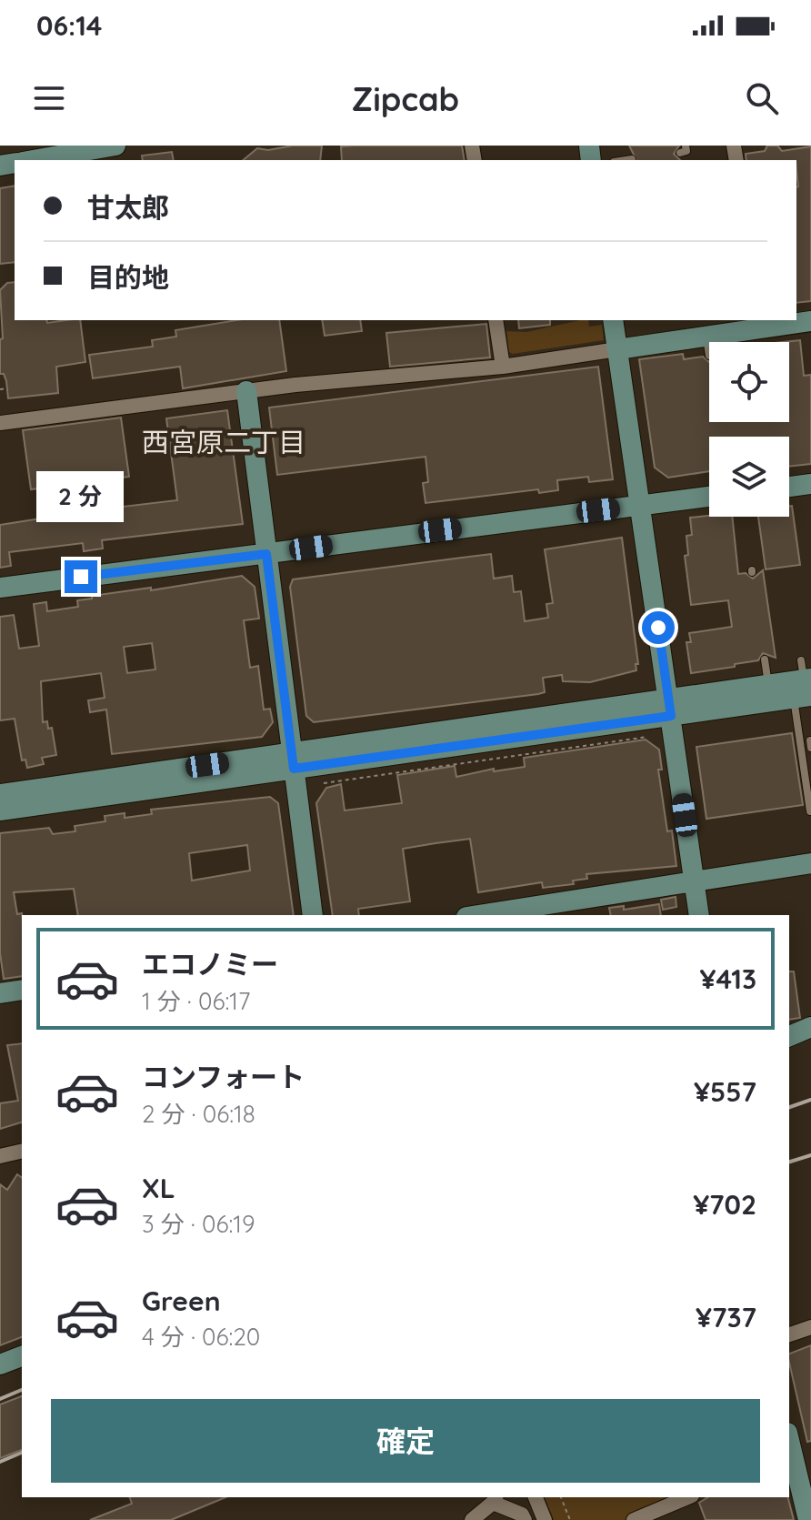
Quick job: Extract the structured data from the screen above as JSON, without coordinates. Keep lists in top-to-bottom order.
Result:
{
  "districts": ["西宮原二丁目"],
  "page": {
    "status": "06:14",
    "header": "Zipcab",
    "banner": ["甘太郎", "目的地"],
    "bubble": "2 分",
    "list": [
      {
        "name": "エコノミー",
        "note": "1 分 · 06:17",
        "value": "¥413"
      },
      {
        "name": "コンフォート",
        "note": "2 分 · 06:18",
        "value": "¥557"
      },
      {
        "name": "XL",
        "note": "3 分 · 06:19",
        "value": "¥702"
      },
      {
        "name": "Green",
        "note": "4 分 · 06:20",
        "value": "¥737"
      }
    ],
    "buttons": "確定"
  }
}
